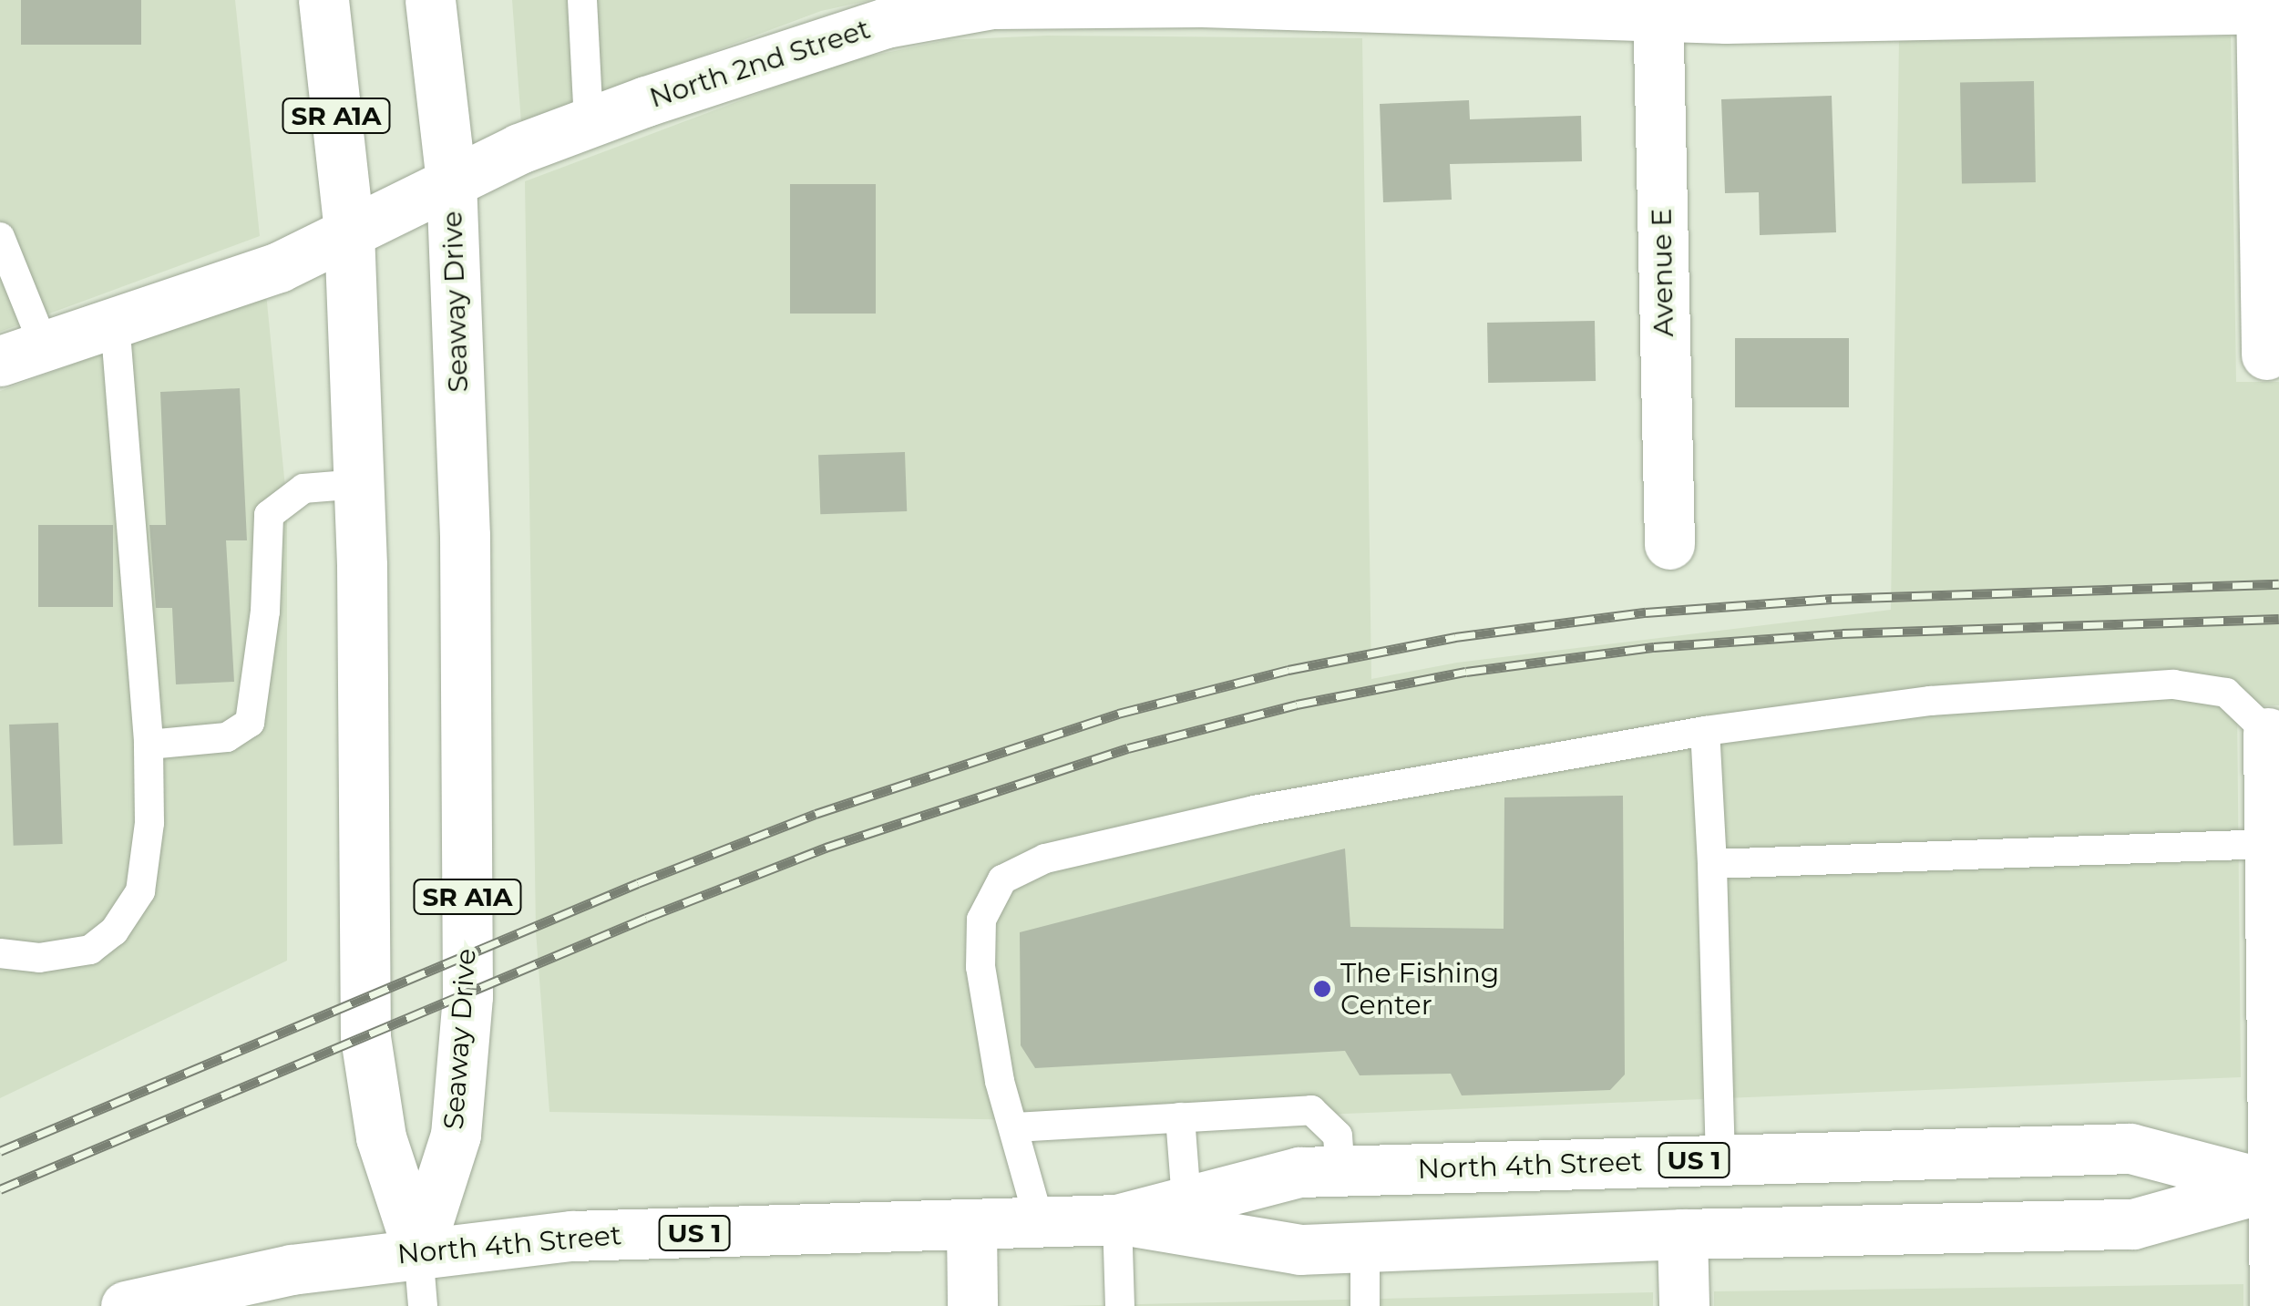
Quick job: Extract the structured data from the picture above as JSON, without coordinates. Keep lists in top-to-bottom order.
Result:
{
  "streets": {
    "main road": [
      "North 2nd Street",
      "SR A1A",
      "Avenue E",
      "Seaway Drive",
      "US 1",
      "North 4th Street"
    ]
  },
  "crossings": [
    ["North 2nd Street", "SR A1A"],
    ["North 2nd Street", "Avenue E"],
    ["North 2nd Street", "Seaway Drive"],
    ["SR A1A", "Seaway Drive"],
    ["SR A1A", "North 4th Street"],
    ["Seaway Drive", "North 4th Street"]
  ],
  "places": ["The Fishing Center"]
}
